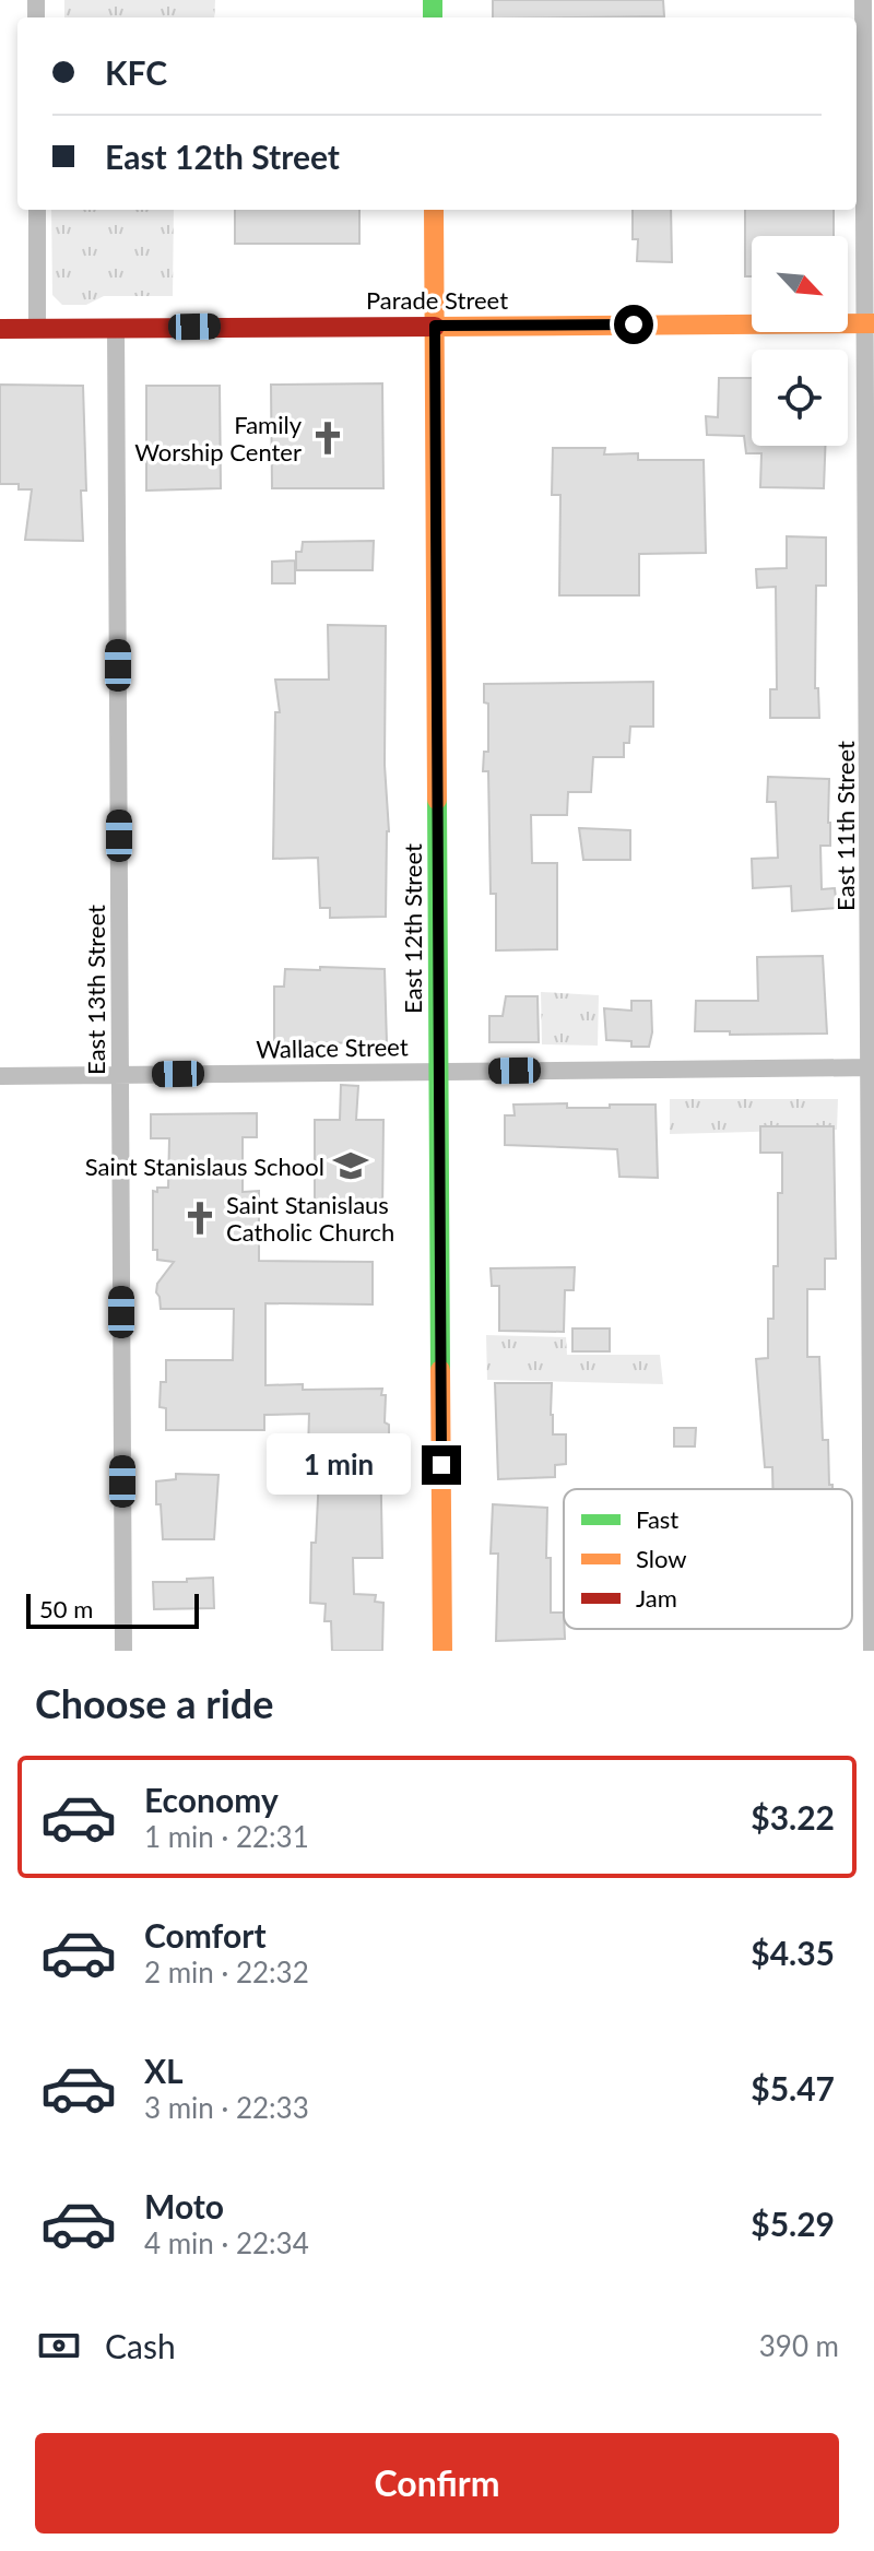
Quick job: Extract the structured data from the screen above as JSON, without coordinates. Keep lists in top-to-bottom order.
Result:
{
  "streets": {
    "main road": ["Parade Street", "East 12th Street"],
    "street": ["East 11th Street", "East 13th Street", "Wallace Street"]
  },
  "crossings": [
    ["Parade Street", "East 11th Street"],
    ["Parade Street", "East 12th Street"],
    ["Parade Street", "East 13th Street"],
    ["East 11th Street", "Wallace Street"],
    ["East 12th Street", "Wallace Street"],
    ["East 13th Street", "Wallace Street"]
  ],
  "places": {
    "church": ["Family Worship Center", "Saint Stanislaus Catholic Church"],
    "school or university": ["Saint Stanislaus School"]
  },
  "legend": ["Fast", "Slow", "Jam"],
  "scale_bar": "50 m",
  "north": "bottom right",
  "page": {
    "banner": ["KFC", "East 12th Street"],
    "bubble": "1 min",
    "scale": "50 m",
    "heading": "Choose a ride",
    "list": [
      {
        "name": "Economy",
        "note": "1 min · 22:31",
        "value": "$3.22"
      },
      {
        "name": "Comfort",
        "note": "2 min · 22:32",
        "value": "$4.35"
      },
      {
        "name": "XL",
        "note": "3 min · 22:33",
        "value": "$5.47"
      },
      {
        "name": "Moto",
        "note": "4 min · 22:34",
        "value": "$5.29"
      }
    ],
    "pay": ["Cash", "390 m"],
    "buttons": "Confirm"
  }
}
